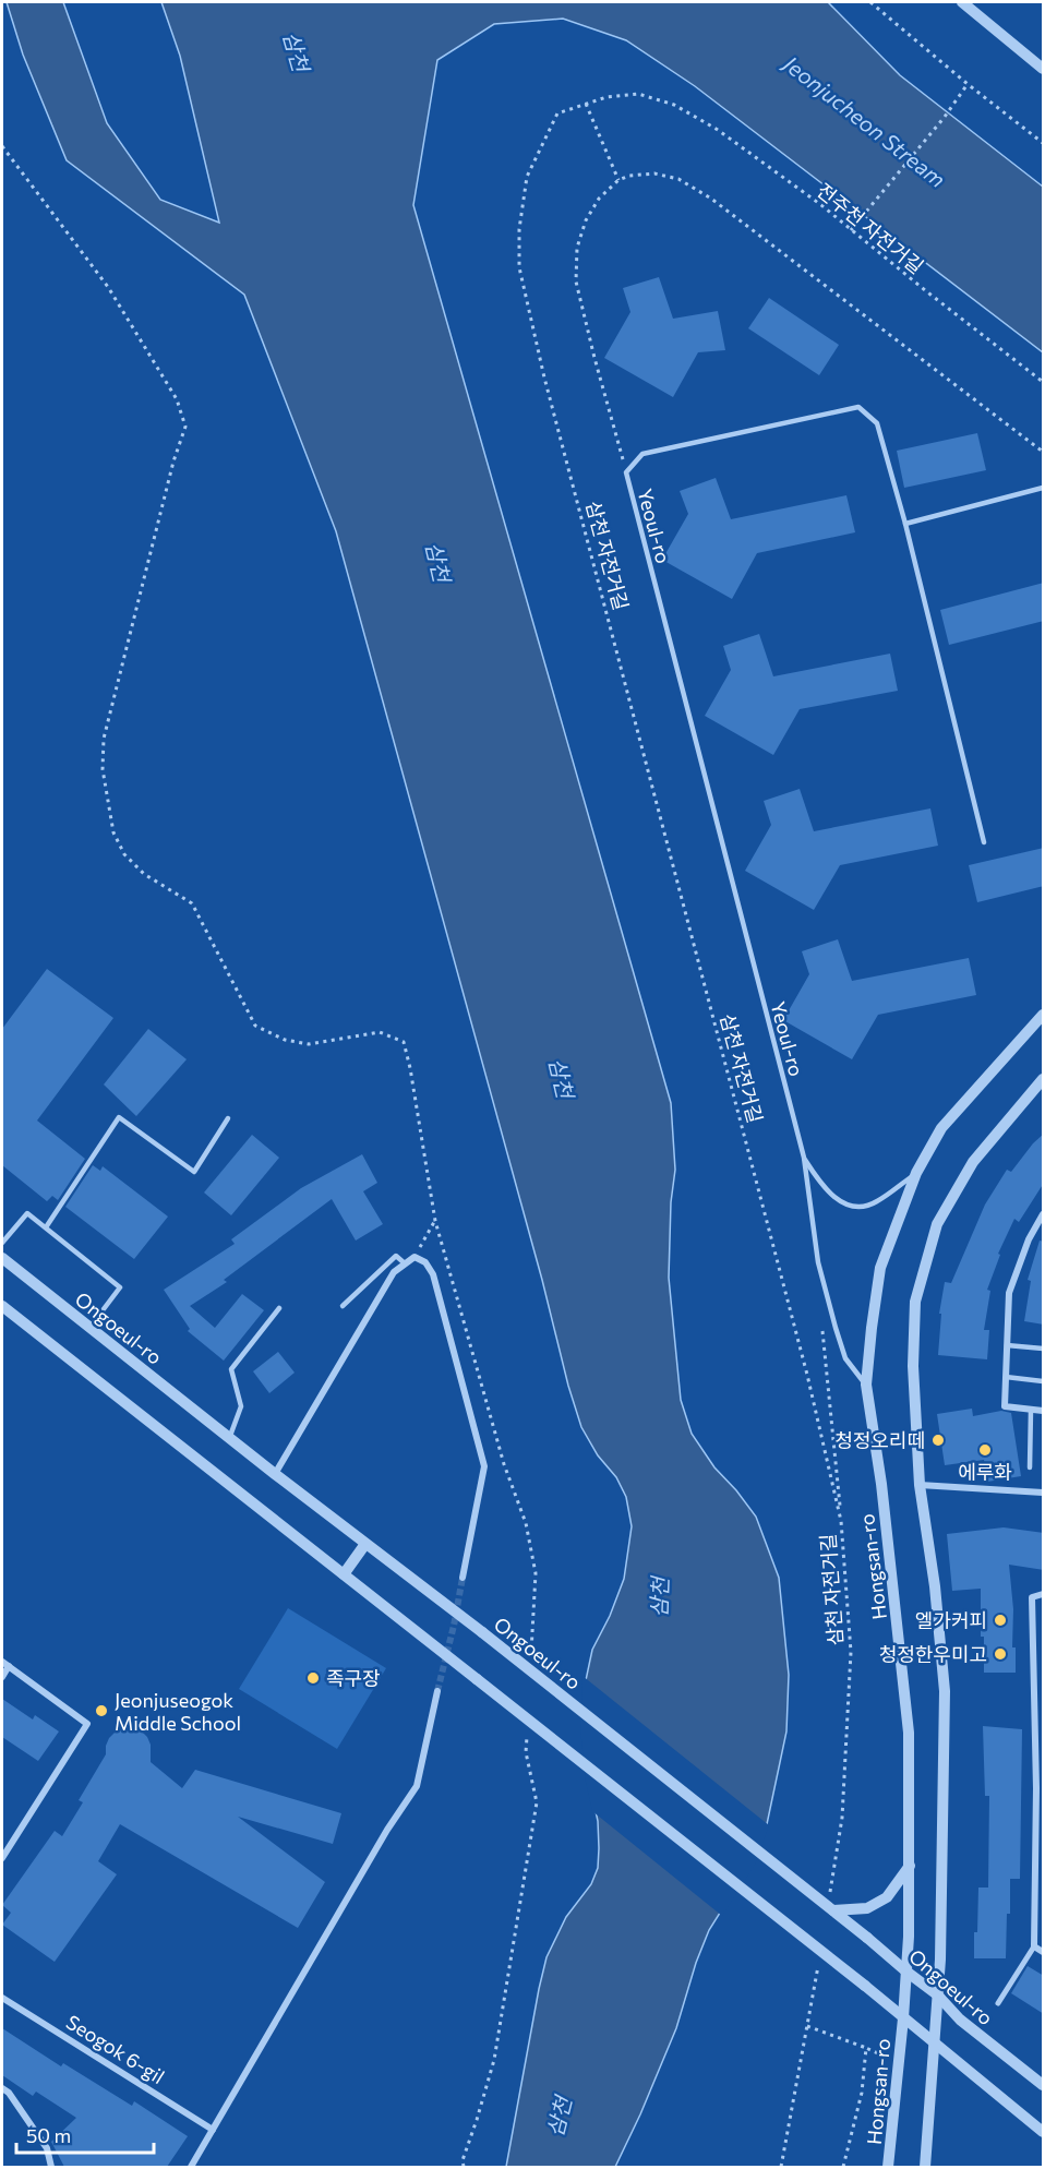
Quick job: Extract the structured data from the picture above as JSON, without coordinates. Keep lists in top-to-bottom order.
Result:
{
  "streets": {
    "street": ["Ongoeul-ro", "Hongsan-ro", "Seogok 6-gil"],
    "lane": ["Yeoul-ro"],
    "path": ["전주천 자전거길", "삼천 자전거길"]
  },
  "crossings": [
    ["전주천 자전거길", "삼천 자전거길"],
    ["Yeoul-ro", "Hongsan-ro"],
    ["Ongoeul-ro", "Hongsan-ro"]
  ],
  "water": ["삼천", "Jeonjucheon Stream"],
  "places": [
    "청정오리떼",
    "에루화",
    "엘가커피",
    "청정한우미고",
    "족구장",
    "Jeonjuseogok Middle School"
  ],
  "scale_bar": "50 m"
}
